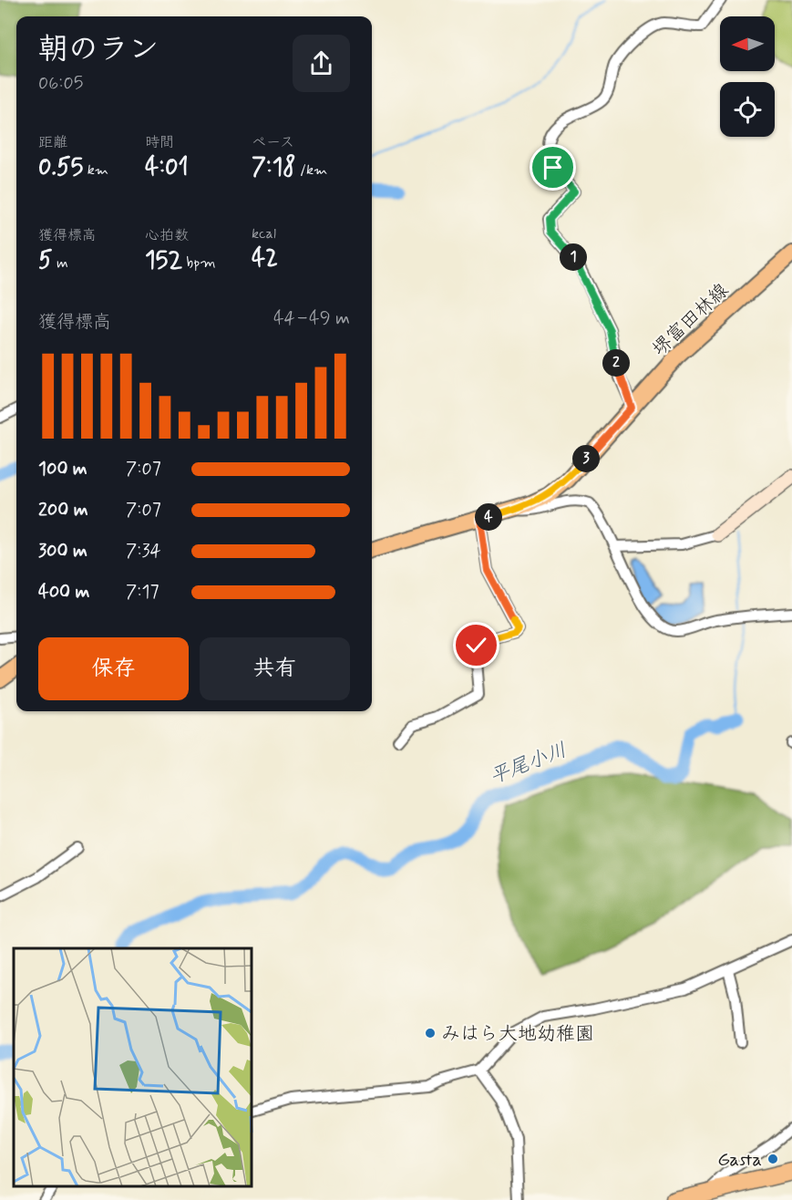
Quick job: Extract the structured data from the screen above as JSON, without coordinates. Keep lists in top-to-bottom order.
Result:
{
  "streets": {
    "main road": ["堺富田林線"]
  },
  "water": ["平尾小川"],
  "places": ["みはら大地幼稚園", "Gasta"],
  "north": "left",
  "page": {
    "heading": ["朝のラン", "06:05"],
    "stats": [
      ["距離", "0.55 km"],
      ["時間", "4:01"],
      ["ペース", "7:18 /km"],
      ["獲得標高", "5 m"],
      ["心拍数", "152 bpm"],
      ["kcal", "42"]
    ],
    "pins": [
      "1",
      "2",
      "3",
      "4"
    ],
    "chart": ["獲得標高", "44–49 m"],
    "list": [
      {
        "name": "100 m",
        "note": "7:07"
      },
      {
        "name": "200 m",
        "note": "7:07"
      },
      {
        "name": "300 m",
        "note": "7:34"
      },
      {
        "name": "400 m",
        "note": "7:17"
      }
    ],
    "buttons": ["保存", "共有"]
  }
}
